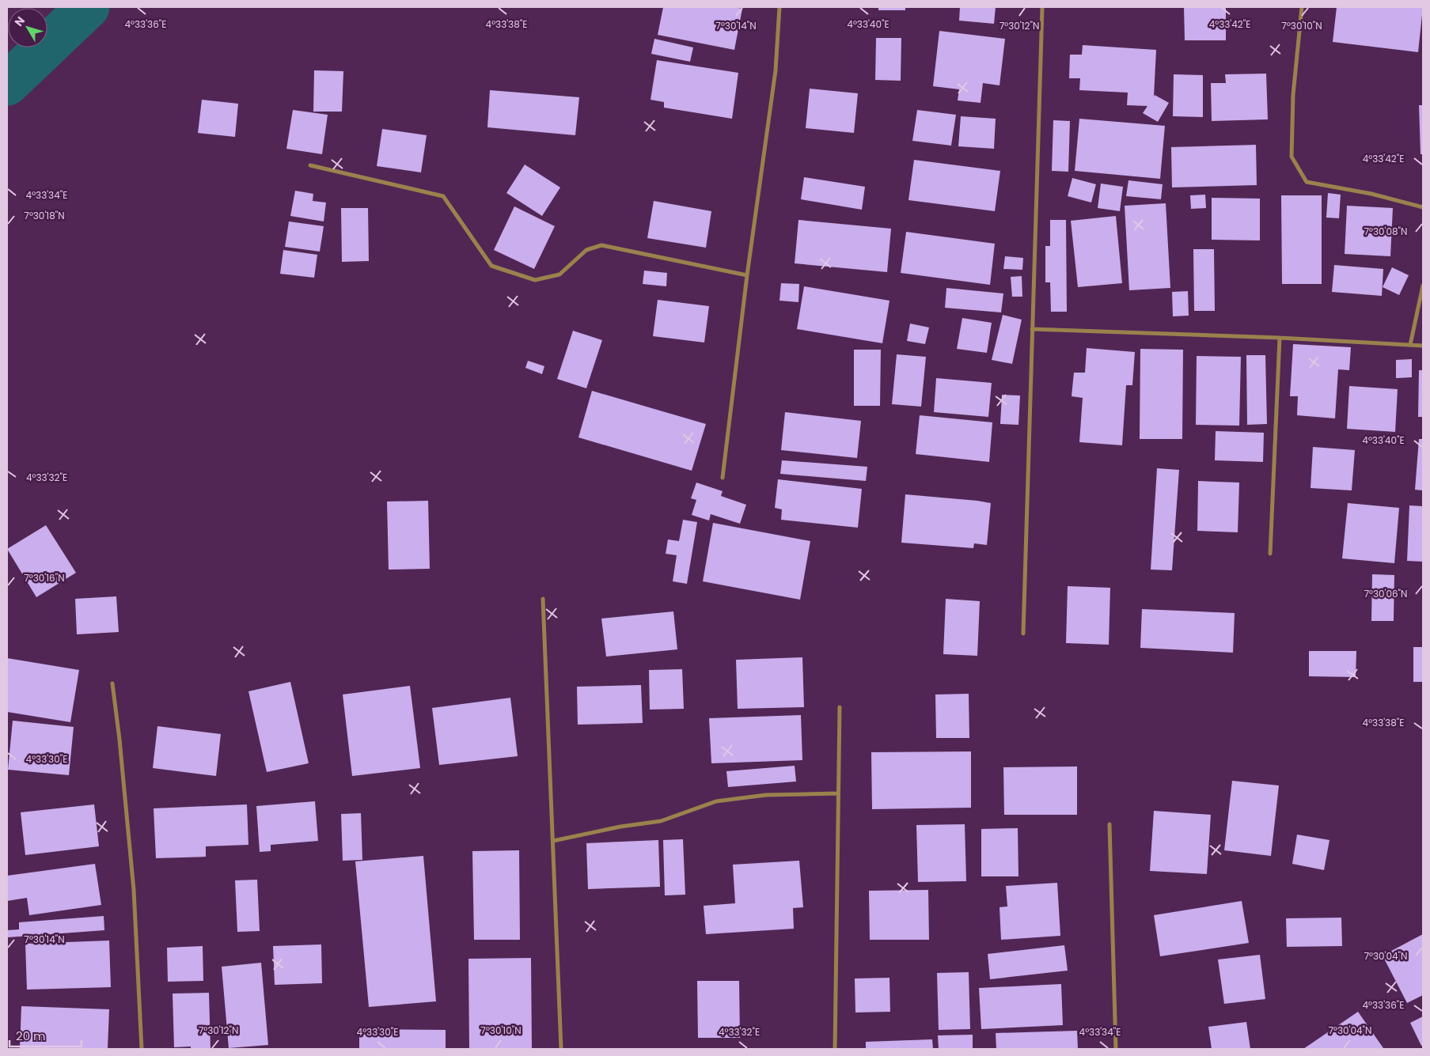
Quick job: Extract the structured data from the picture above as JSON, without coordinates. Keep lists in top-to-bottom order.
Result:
{
  "scale_bar": "20 m",
  "north": "top left",
  "coordinates": [
    "4°33'38\"E",
    "4°33'40\"E",
    "4°33'42\"E",
    "4°33'36\"E",
    "7°30'14\"N",
    "7°30'12\"N",
    "7°30'10\"N",
    "4°33'34\"E",
    "7°30'18\"N",
    "7°30'08\"N",
    "4°33'32\"E",
    "7°30'16\"N",
    "7°30'06\"N",
    "4°33'30\"E",
    "7°30'04\"N"
  ]
}
